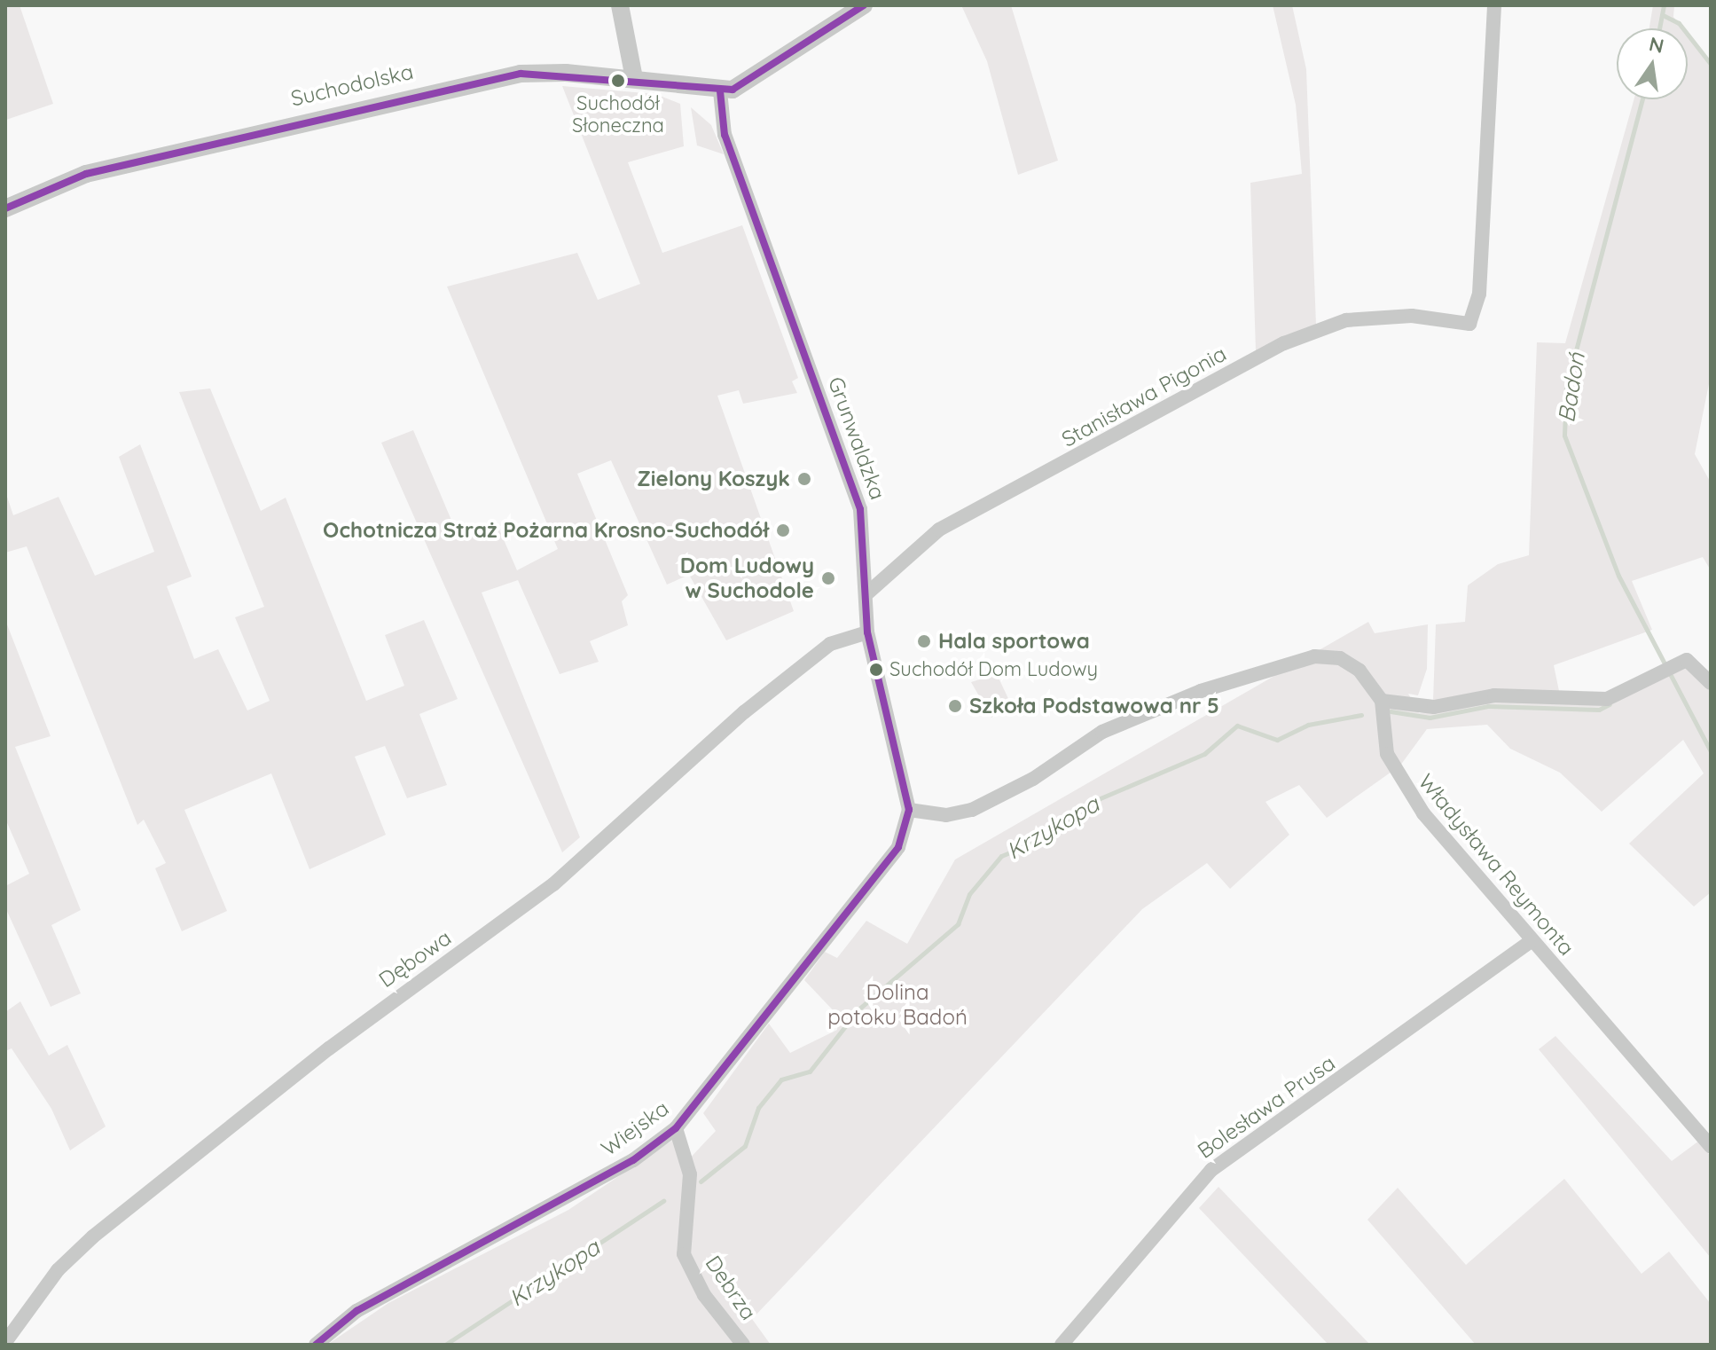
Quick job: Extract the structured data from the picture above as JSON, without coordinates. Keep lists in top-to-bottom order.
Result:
{
  "streets": {
    "street": [
      "Suchodolska",
      "Stanisława Pigonia",
      "Grunwaldzka",
      "Władysława Reymonta",
      "Dębowa",
      "Bolesława Prusa",
      "Wiejska",
      "Debrza"
    ]
  },
  "crossings": [
    ["Suchodolska", "Grunwaldzka"],
    ["Stanisława Pigonia", "Grunwaldzka"],
    ["Grunwaldzka", "Władysława Reymonta"],
    ["Grunwaldzka", "Dębowa"],
    ["Grunwaldzka", "Wiejska"],
    ["Władysława Reymonta", "Bolesława Prusa"],
    ["Władysława Reymonta", "Wiejska"],
    ["Wiejska", "Debrza"]
  ],
  "water": ["Badoń", "Krzykopa"],
  "parks": ["Dolina potoku Badoń"],
  "places": [
    "Suchodół Słoneczna",
    "Zielony Koszyk",
    "Ochotnicza Straż Pożarna Krosno-Suchodół",
    "Dom Ludowy w Suchodole",
    "Hala sportowa",
    "Suchodół Dom Ludowy",
    "Szkoła Podstawowa nr 5"
  ],
  "north": "top"
}
